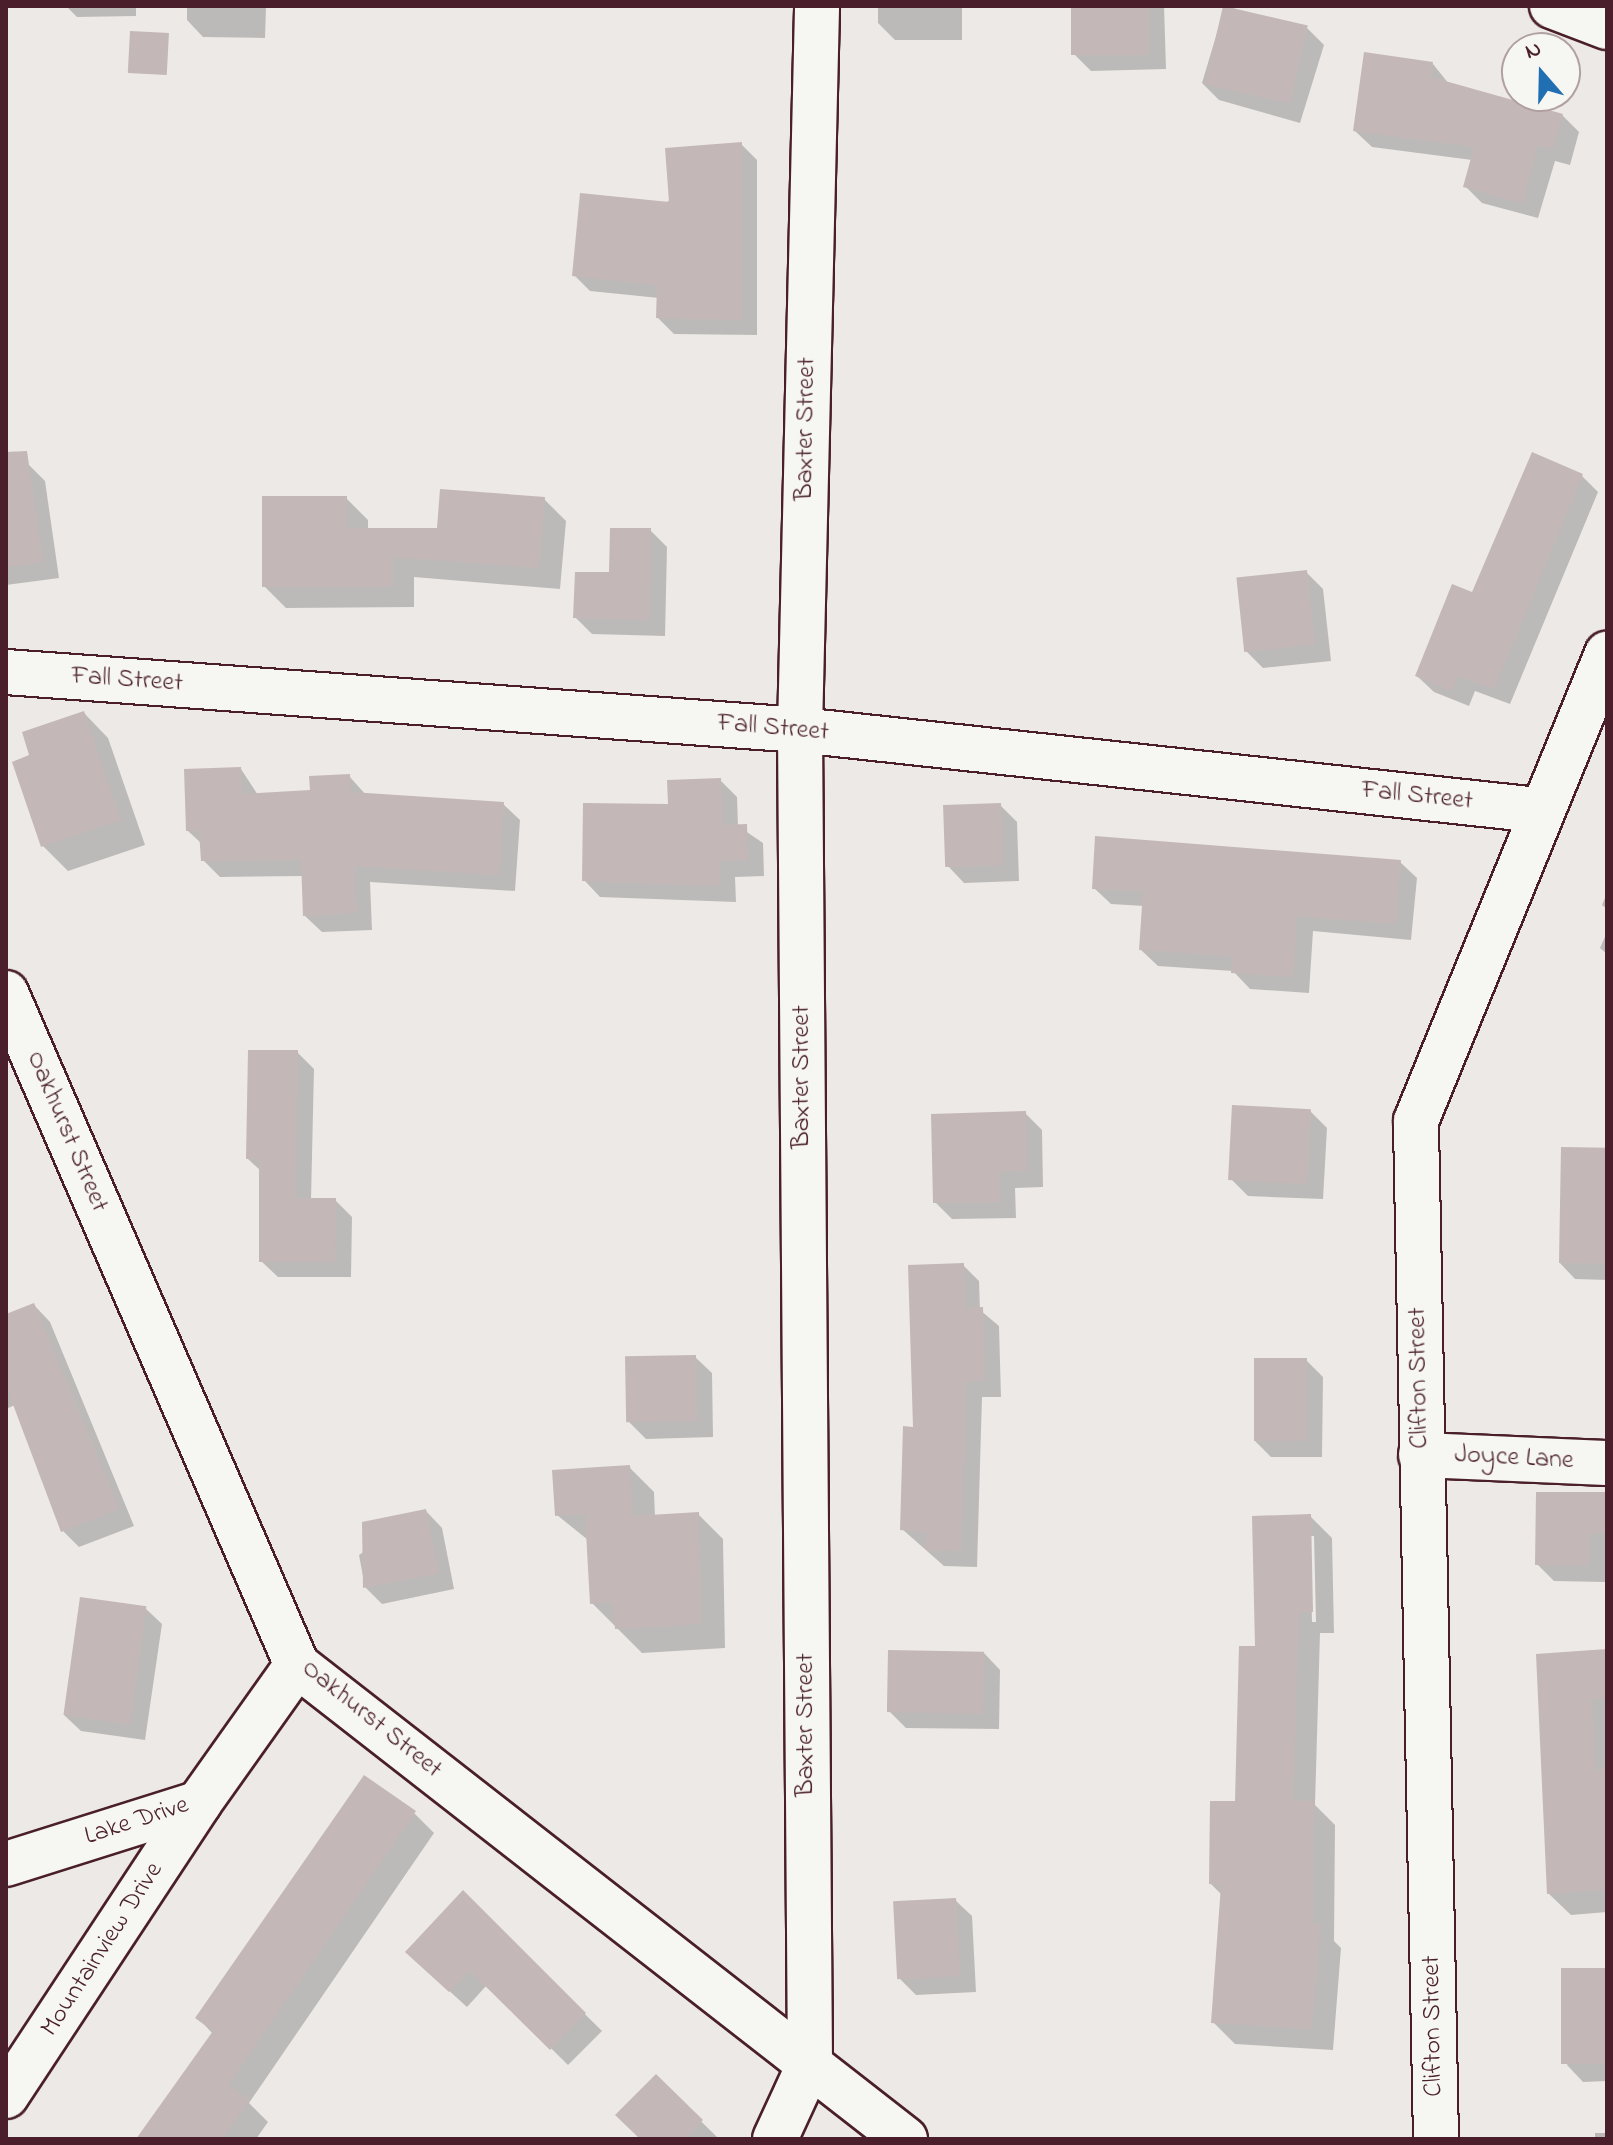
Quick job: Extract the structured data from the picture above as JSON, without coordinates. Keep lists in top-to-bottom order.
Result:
{
  "streets": {
    "street": [
      "Baxter Street",
      "Fall Street",
      "Oakhurst Street",
      "Clifton Street",
      "Joyce Lane",
      "Lake Drive",
      "Mountainview Drive"
    ]
  },
  "crossings": [
    ["Baxter Street", "Fall Street"],
    ["Baxter Street", "Oakhurst Street"],
    ["Fall Street", "Clifton Street"],
    ["Oakhurst Street", "Lake Drive"],
    ["Clifton Street", "Joyce Lane"],
    ["Lake Drive", "Mountainview Drive"]
  ],
  "north": "top"
}
